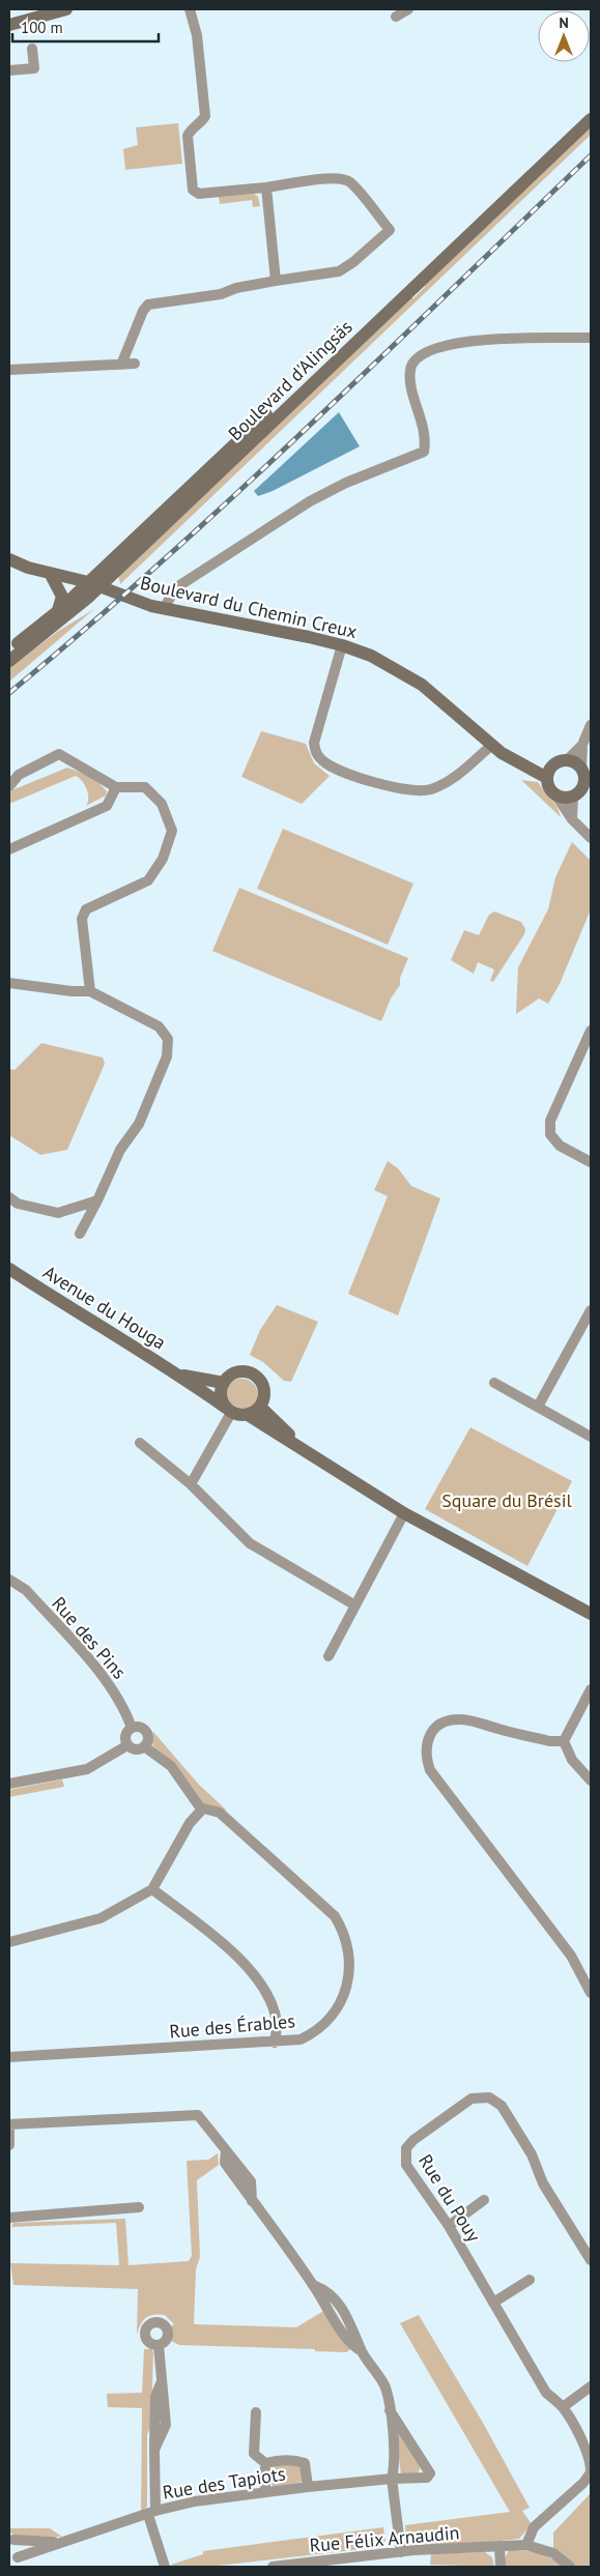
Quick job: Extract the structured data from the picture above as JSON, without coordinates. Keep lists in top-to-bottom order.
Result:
{
  "streets": {
    "main road": ["Boulevard d'Alingsäs", "Boulevard du Chemin Creux", "Avenue du Houga"],
    "street": [
      "Rue des Pins",
      "Rue des Érables",
      "Rue du Pouy",
      "Rue des Tapiots",
      "Rue Félix Arnaudin"
    ]
  },
  "crossings": [
    ["Boulevard d'Alingsäs", "Boulevard du Chemin Creux"],
    ["Rue du Pouy", "Rue Félix Arnaudin"]
  ],
  "parks": ["Square du Brésil"],
  "scale_bar": "100 m",
  "north": "top"
}
